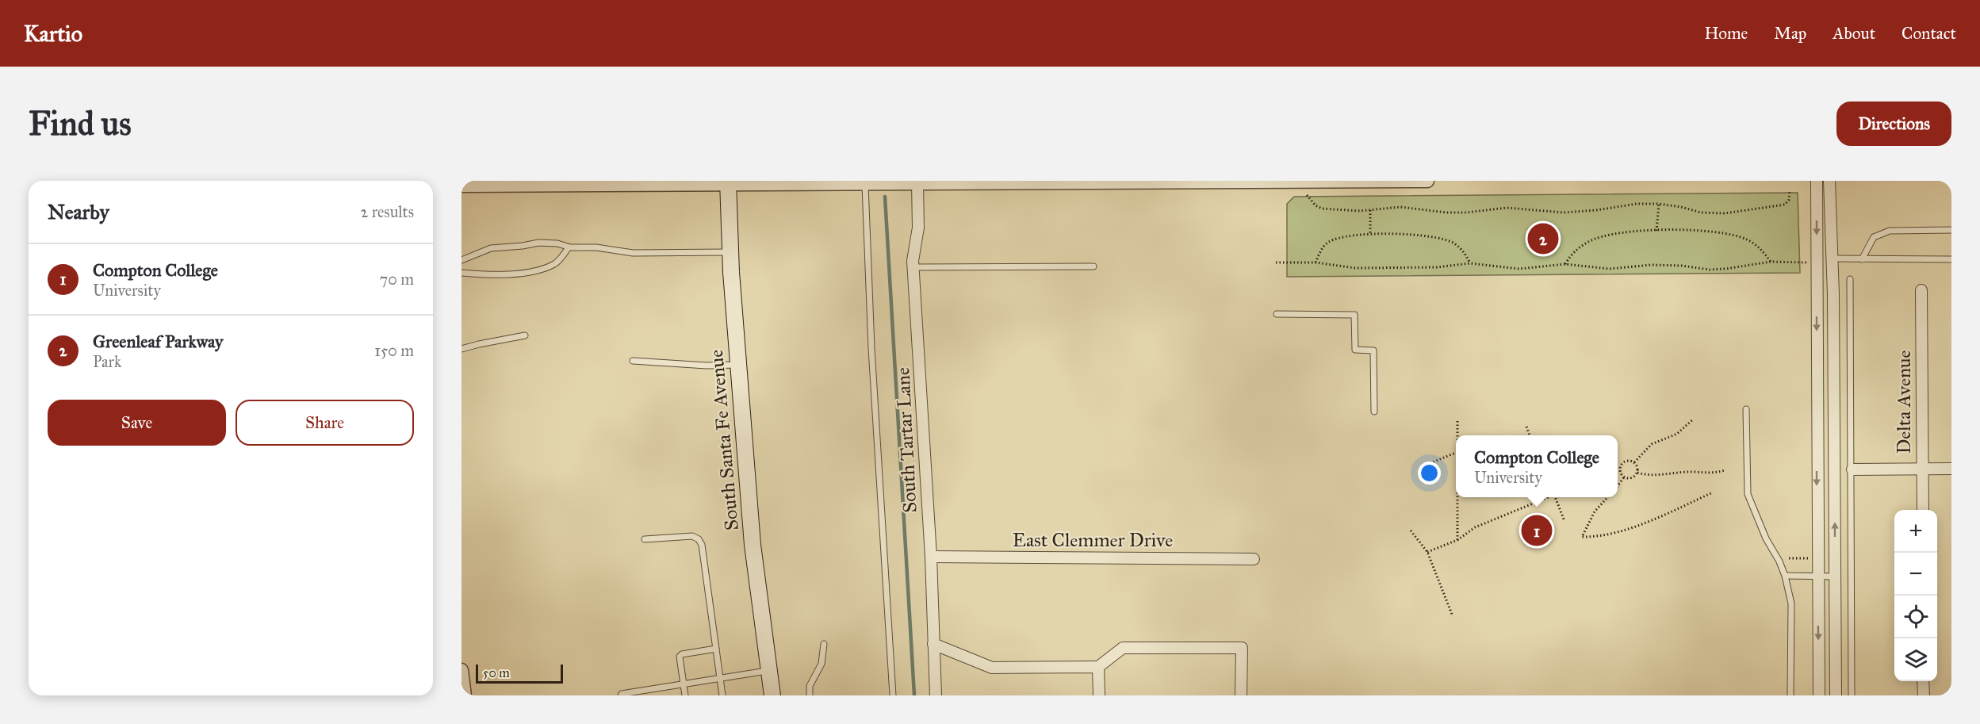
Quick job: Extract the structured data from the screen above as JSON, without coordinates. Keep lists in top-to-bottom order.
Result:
{
  "streets": {
    "main road": ["South Santa Fe Avenue"],
    "street": ["Delta Avenue", "South Tartar Lane", "East Clemmer Drive"]
  },
  "crossings": [
    ["South Tartar Lane", "East Clemmer Drive"]
  ],
  "scale_bar": "50 m",
  "page": {
    "header": "Kartio",
    "nav": [
      "Home",
      "Map",
      "About",
      "Contact"
    ],
    "buttons": [
      "Directions",
      ["Save", "Share"]
    ],
    "title": "Find us",
    "heading": ["Nearby", "2 results"],
    "pins": ["2", "1"],
    "list": [
      {
        "mark": "1",
        "name": "Compton College",
        "note": "University",
        "value": "70 m"
      },
      {
        "mark": "2",
        "name": "Greenleaf Parkway",
        "note": "Park",
        "value": "150 m"
      }
    ],
    "popup": ["Compton College", "University"],
    "map_buttons": ["+", "−"],
    "scale": "50 m"
  }
}
